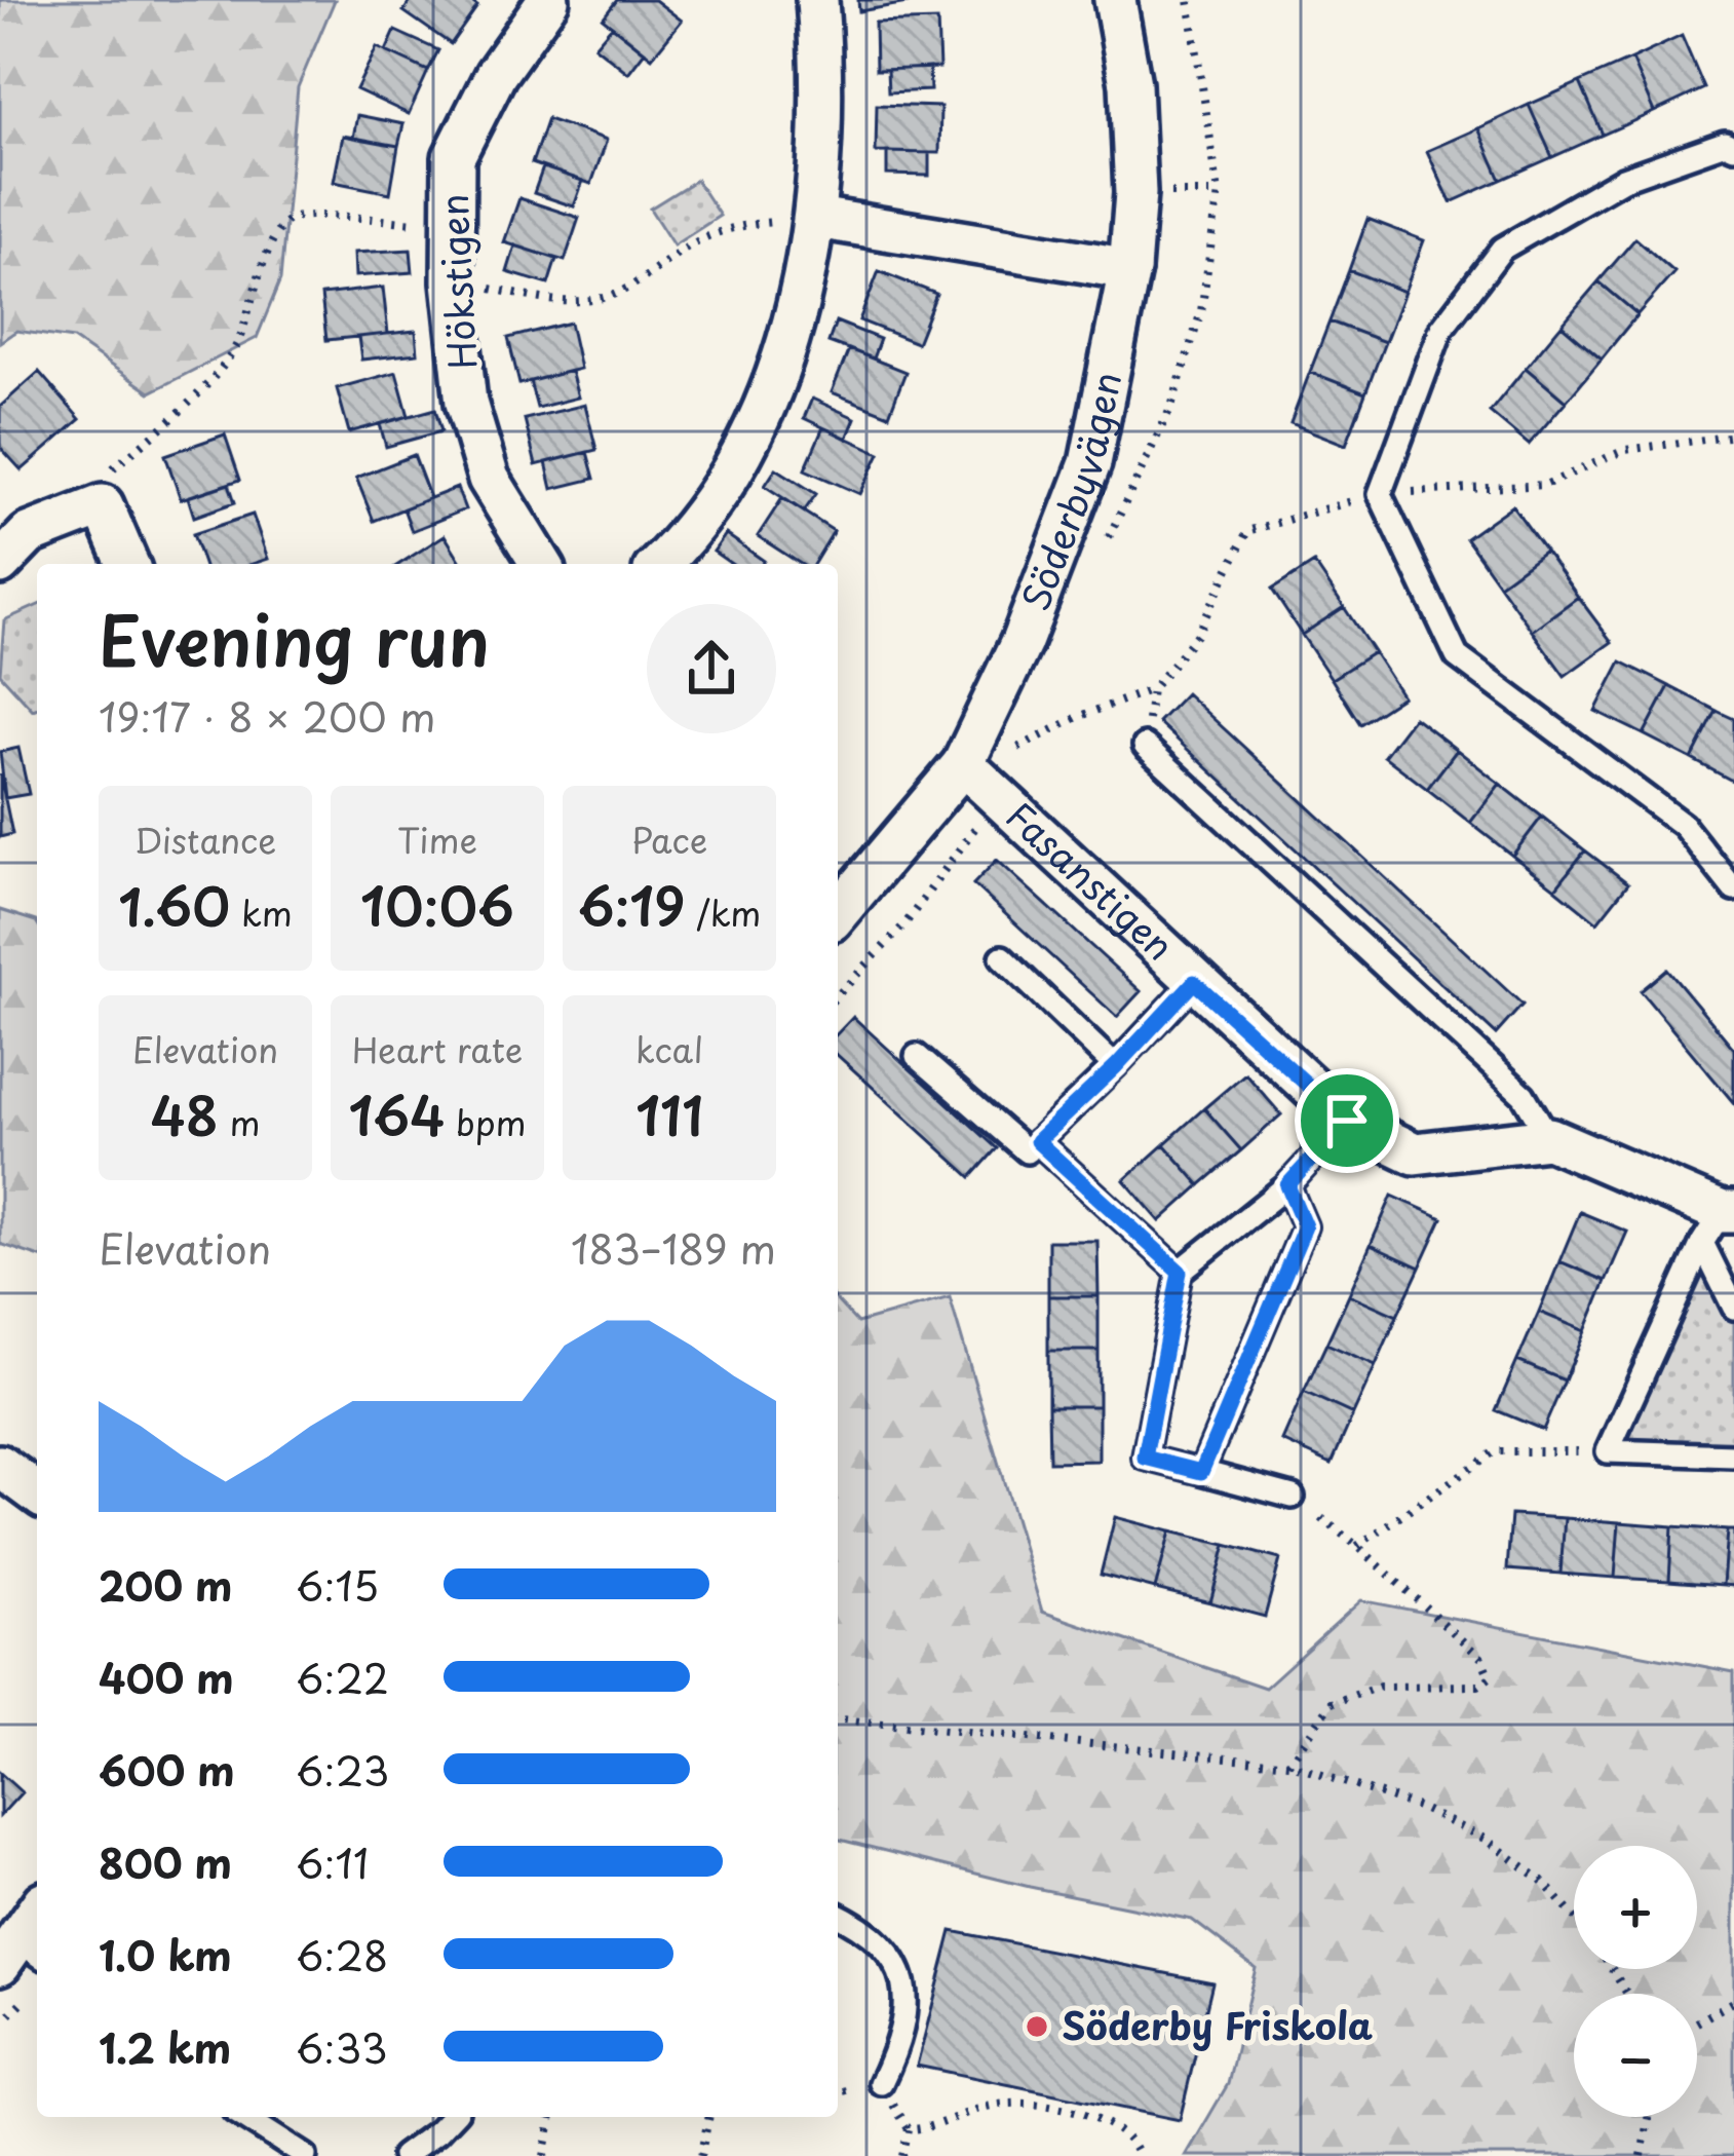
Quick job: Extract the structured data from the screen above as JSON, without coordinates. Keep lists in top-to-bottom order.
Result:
{
  "streets": {
    "street": ["Hökstigen", "Söderbyvägen", "Fasanstigen"]
  },
  "crossings": [
    ["Söderbyvägen", "Fasanstigen"]
  ],
  "places": ["Söderby Friskola"],
  "page": {
    "heading": ["Evening run", "19:17 · 8 × 200 m"],
    "stats": [
      ["Distance", "1.60 km"],
      ["Time", "10:06"],
      ["Pace", "6:19 /km"],
      ["Elevation", "48 m"],
      ["Heart rate", "164 bpm"],
      ["kcal", "111"]
    ],
    "chart": ["Elevation", "183–189 m"],
    "list": [
      {
        "name": "200 m",
        "note": "6:15"
      },
      {
        "name": "400 m",
        "note": "6:22"
      },
      {
        "name": "600 m",
        "note": "6:23"
      },
      {
        "name": "800 m",
        "note": "6:11"
      },
      {
        "name": "1.0 km",
        "note": "6:28"
      },
      {
        "name": "1.2 km",
        "note": "6:33"
      }
    ],
    "map_buttons": ["+", "−"]
  }
}
